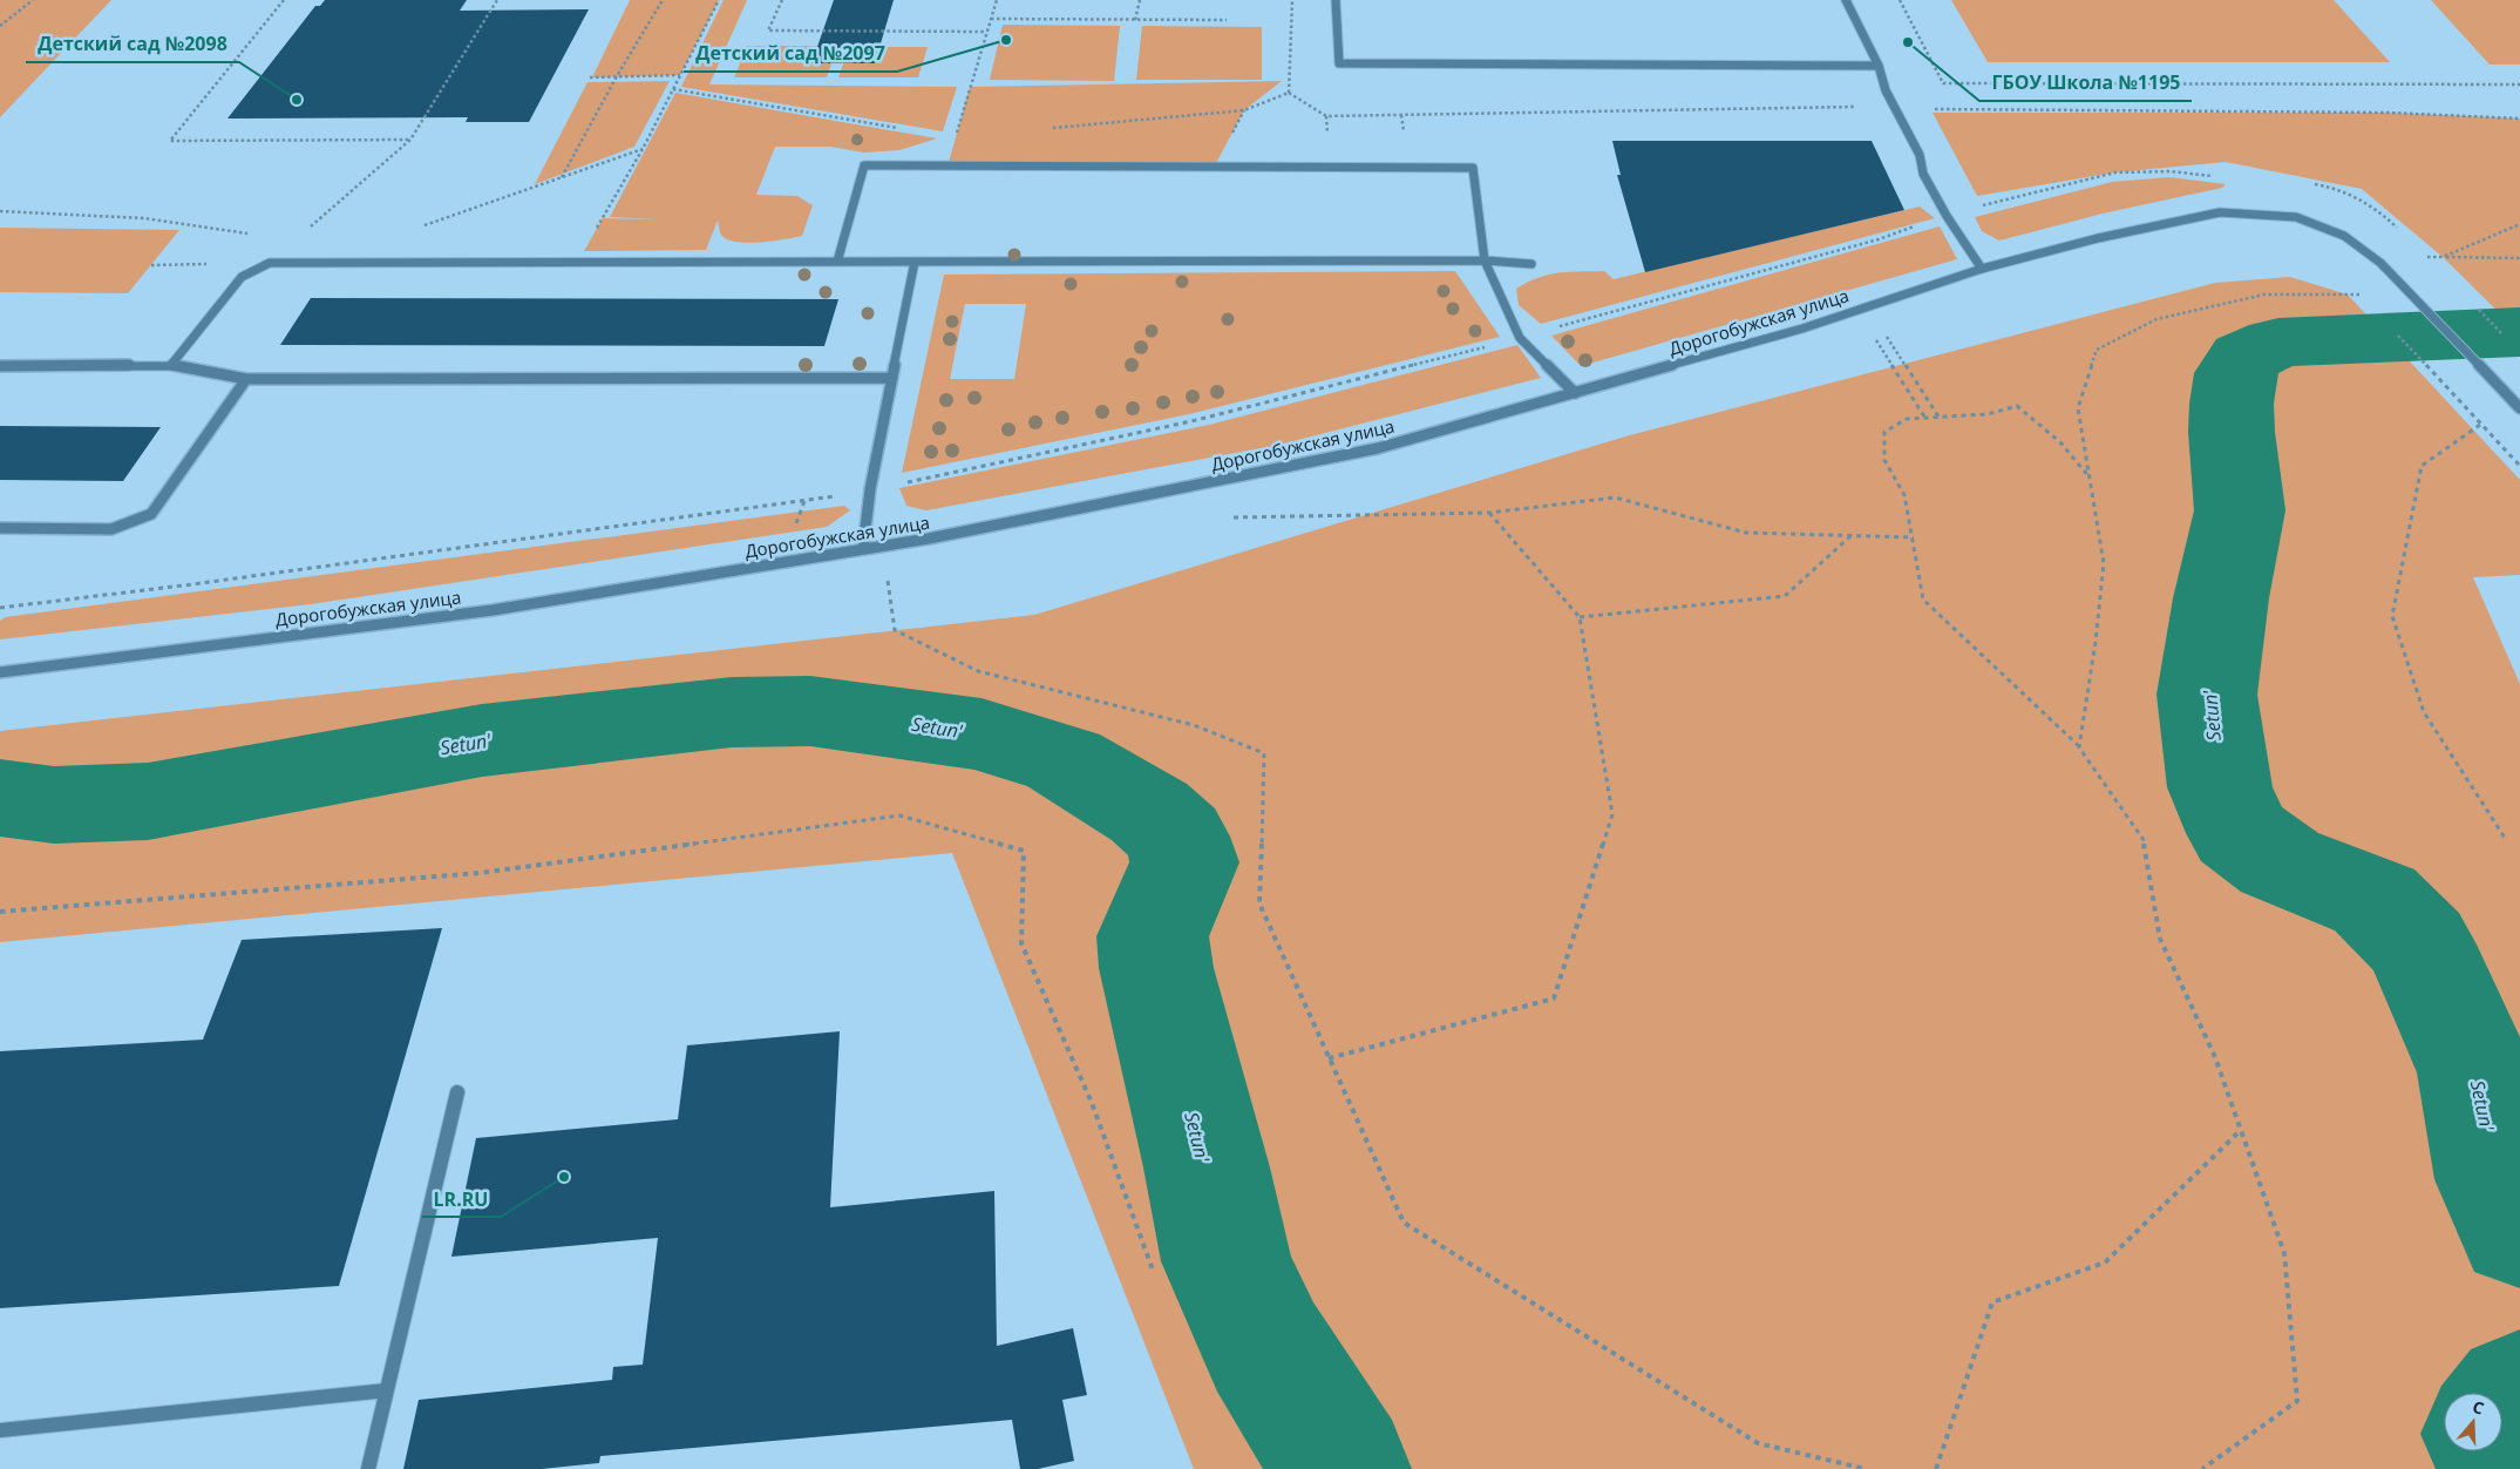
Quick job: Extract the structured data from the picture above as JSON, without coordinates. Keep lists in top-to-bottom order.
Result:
{
  "streets": {
    "street": ["Дорогобужская улица"]
  },
  "water": ["Setun'"],
  "places": [
    "Детский сад №2097",
    "ГБОУ Школа №1195",
    "Детский сад №2098",
    "LR.RU"
  ],
  "north": "top"
}
